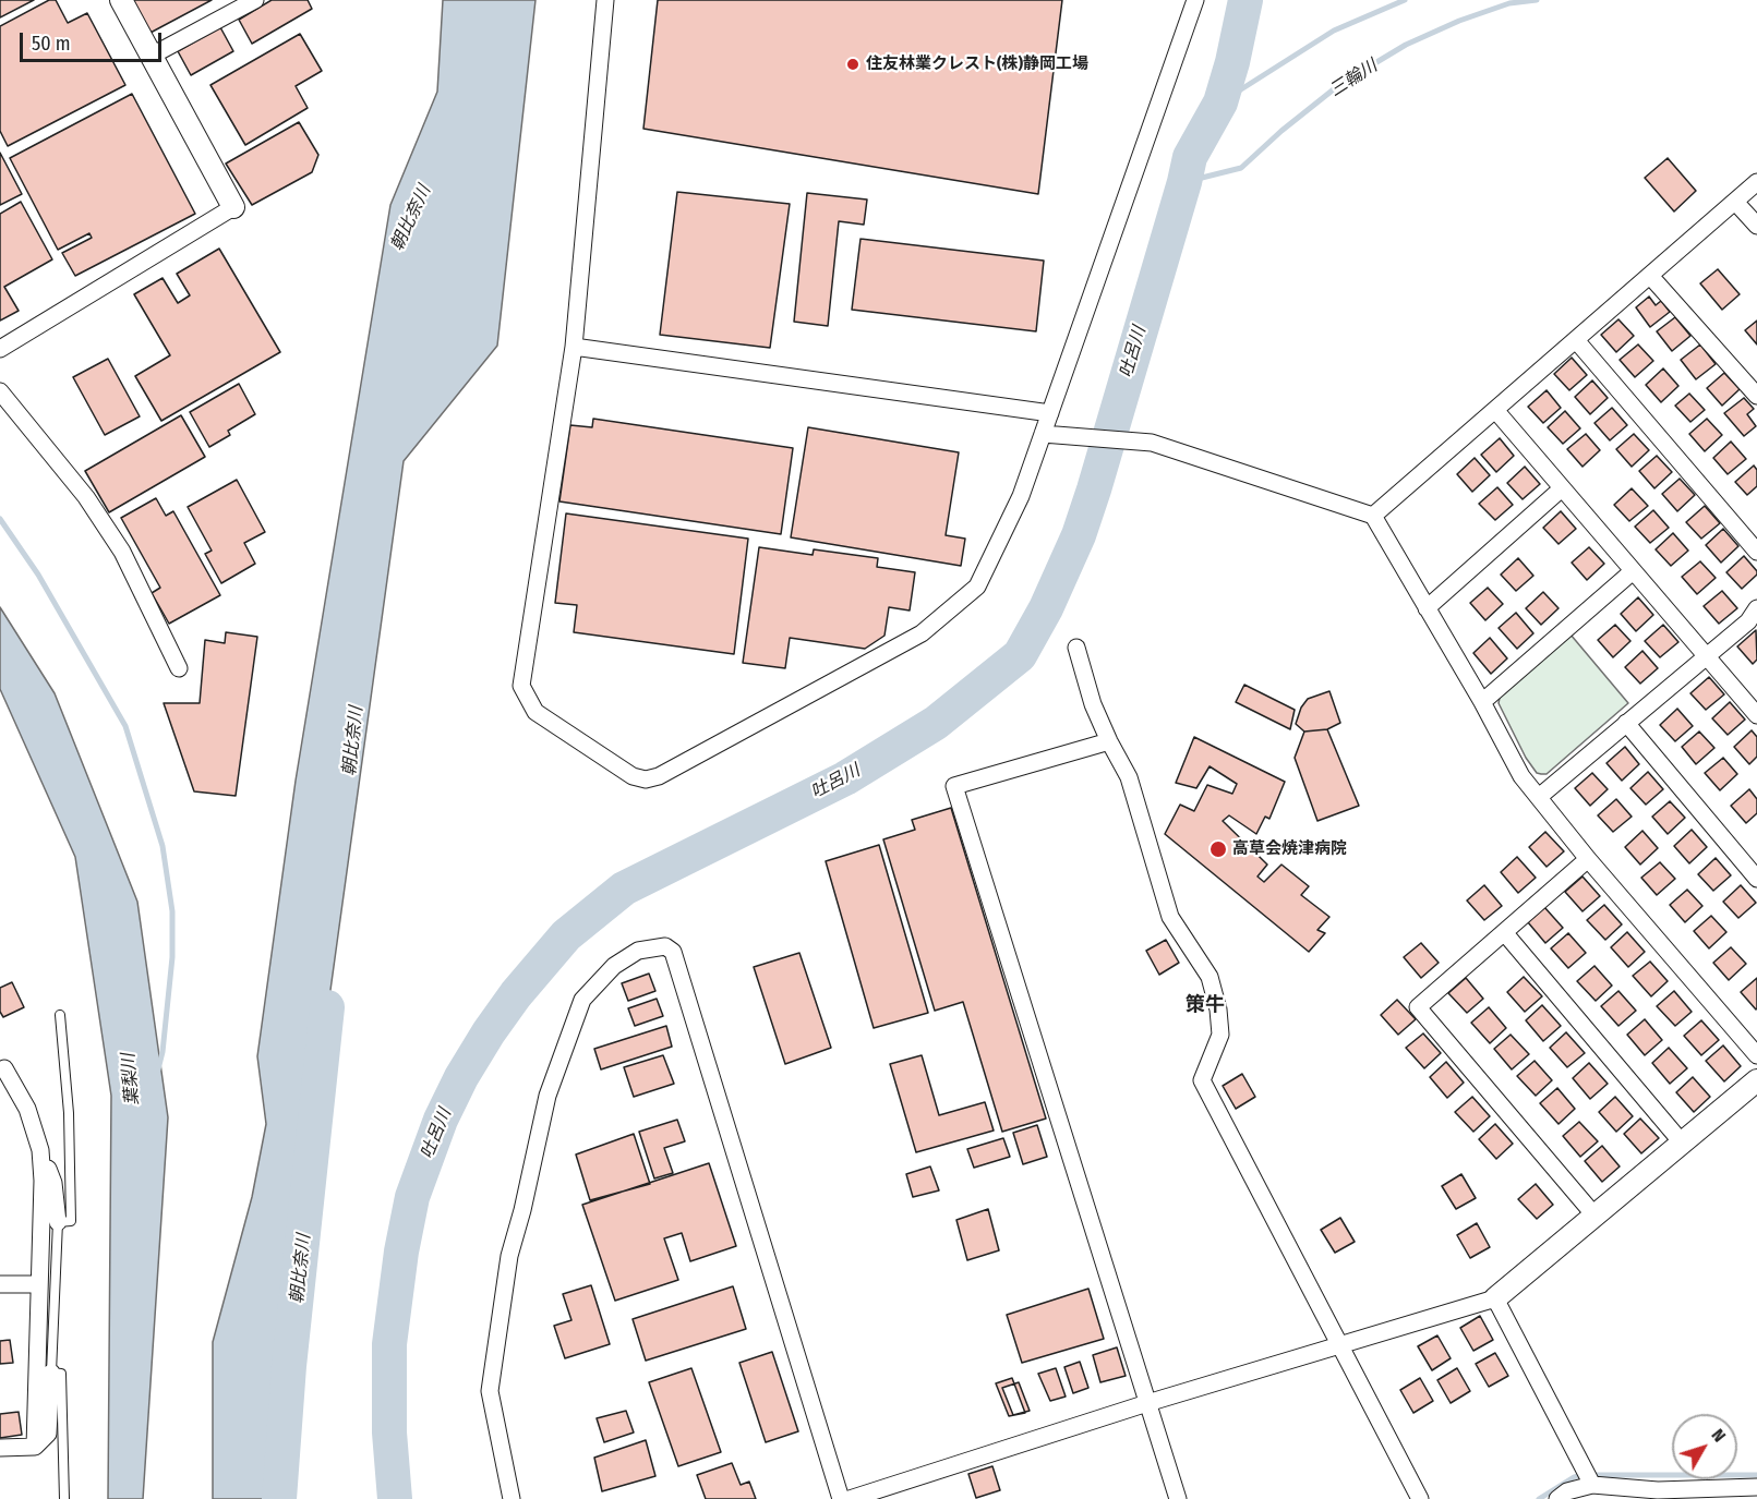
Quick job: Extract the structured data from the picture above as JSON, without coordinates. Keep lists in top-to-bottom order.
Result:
{
  "districts": ["策牛"],
  "water": [
    "三輪川",
    "朝比奈川",
    "吐呂川",
    "葉梨川"
  ],
  "places": ["住友林業クレスト(株)静岡工場", "高草会焼津病院"],
  "scale_bar": "50 m",
  "north": "top right"
}
